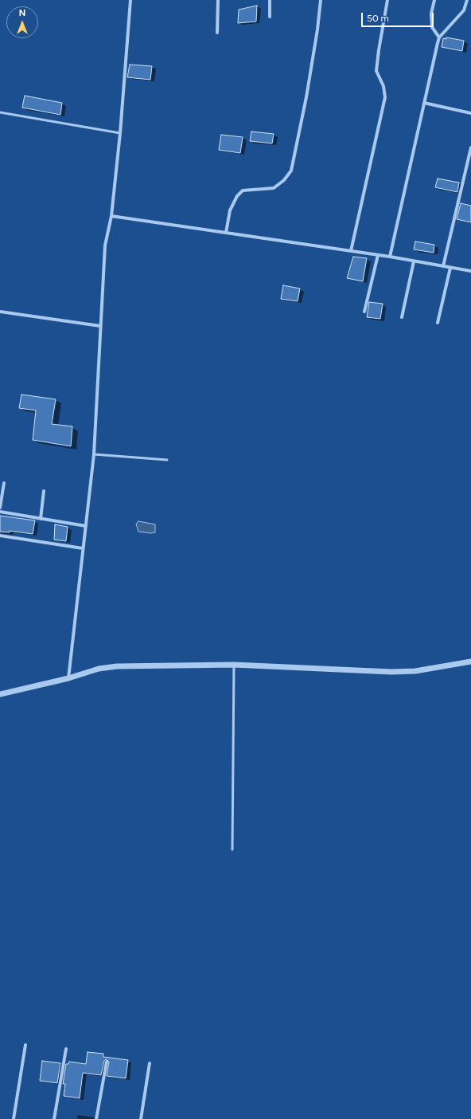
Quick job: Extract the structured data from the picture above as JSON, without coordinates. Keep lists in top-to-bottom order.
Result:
{
  "scale_bar": "50 m",
  "north": "top"
}
